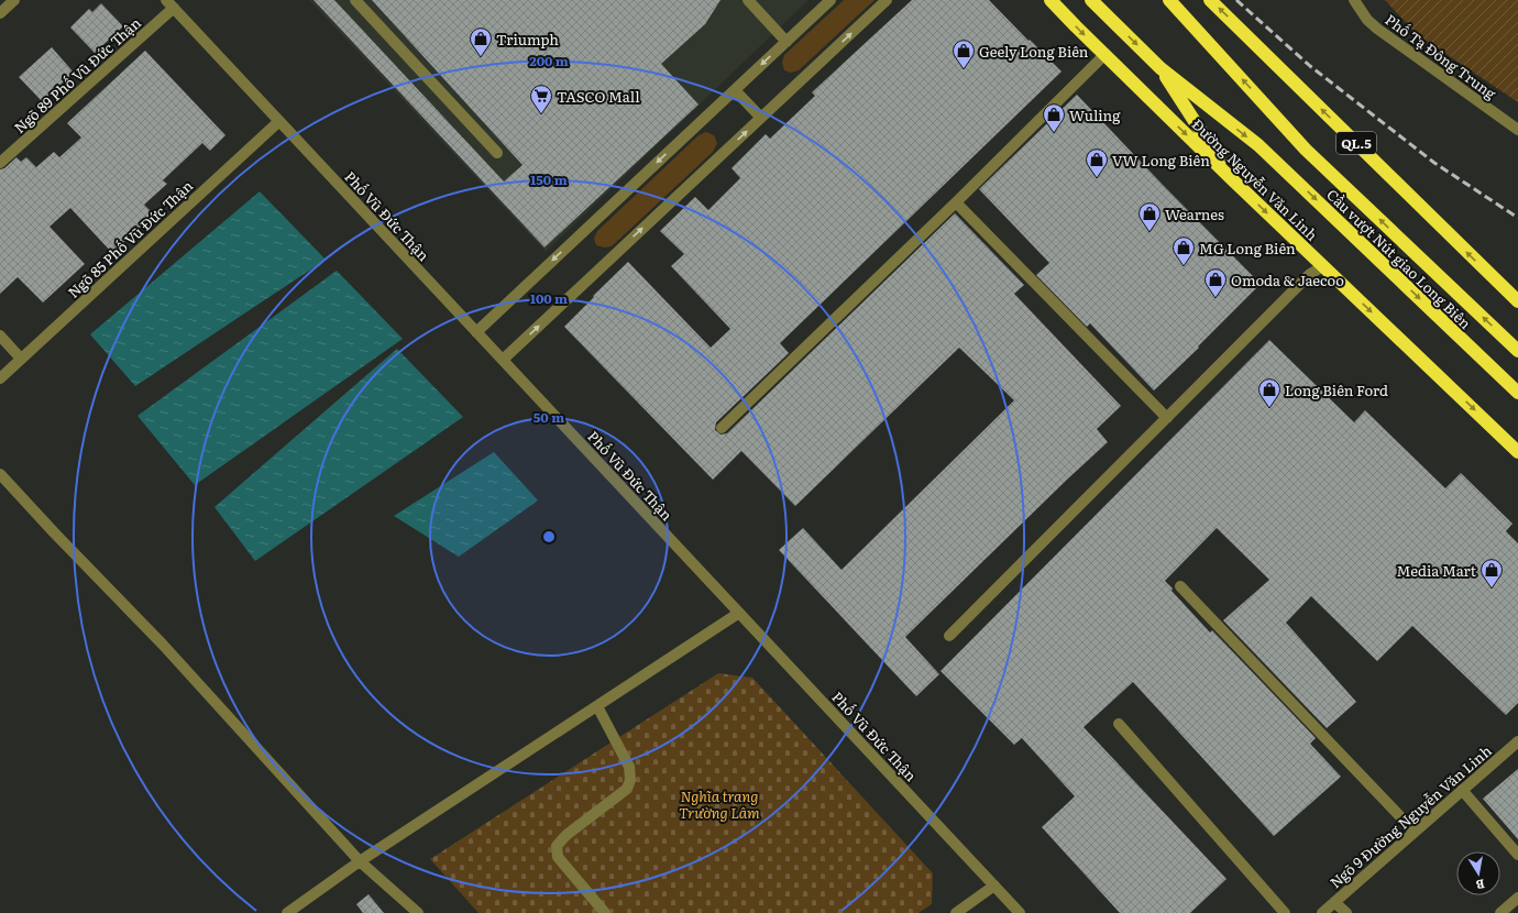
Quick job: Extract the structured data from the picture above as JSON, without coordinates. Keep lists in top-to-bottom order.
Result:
{
  "streets": {
    "highway": ["QL.5", "Đường Nguyễn Văn Linh", "Cầu vượt Nút giao Long Biên"],
    "street": [
      "Phố Tạ Đông Trung",
      "Ngõ 89 Phố Vũ Đức Thận",
      "Phố Vũ Đức Thận",
      "Ngõ 85 Phố Vũ Đức Thận",
      "Ngõ 9 Đường Nguyễn Văn Linh"
    ]
  },
  "crossings": [
    ["Ngõ 89 Phố Vũ Đức Thận", "Phố Vũ Đức Thận"],
    ["Đường Nguyễn Văn Linh", "Cầu vượt Nút giao Long Biên"],
    ["Phố Vũ Đức Thận", "Ngõ 85 Phố Vũ Đức Thận"]
  ],
  "parks": ["Nghĩa trang Trường Lâm"],
  "places": {
    "shop": [
      "Triumph",
      "Geely Long Biên",
      "Wuling",
      "VW Long Biên",
      "Wearnes",
      "MG Long Biên",
      "Omoda & Jaecoo",
      "Long Biên Ford",
      "Media Mart"
    ],
    "supermarket": ["TASCO Mall"]
  },
  "north": "bottom",
  "rings": [
    "200 m",
    "150 m",
    "100 m",
    "50 m"
  ]
}
